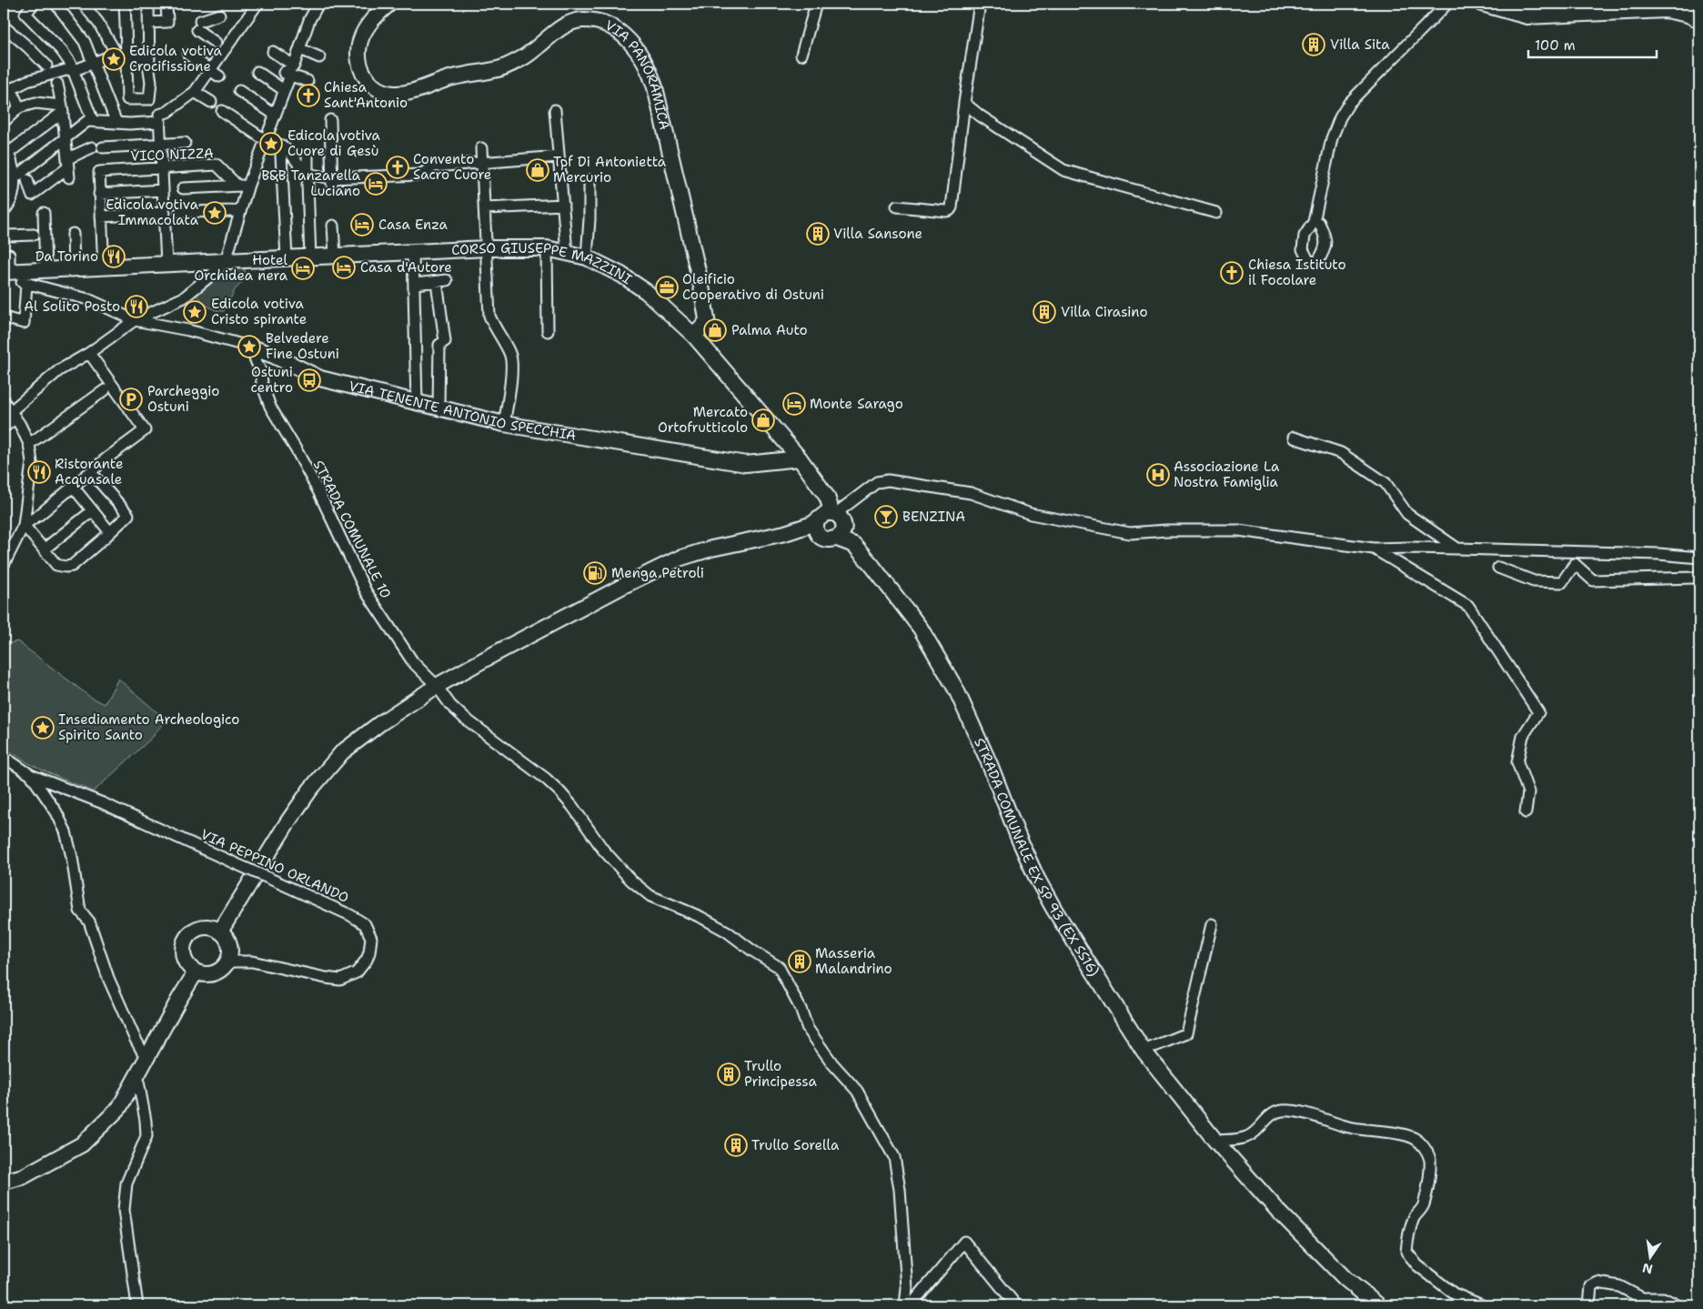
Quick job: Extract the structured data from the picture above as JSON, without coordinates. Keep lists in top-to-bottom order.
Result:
{
  "streets": {
    "main road": [
      "VIA PANORAMICA",
      "CORSO GIUSEPPE MAZZINI",
      "VIA TENENTE ANTONIO SPECCHIA",
      "STRADA COMUNALE EX SP 93 (EX SS16)"
    ],
    "street": ["VICO NIZZA", "STRADA COMUNALE 10", "VIA PEPPINO ORLANDO"]
  },
  "crossings": [
    ["VIA PANORAMICA", "CORSO GIUSEPPE MAZZINI"],
    ["CORSO GIUSEPPE MAZZINI", "VIA TENENTE ANTONIO SPECCHIA"],
    ["CORSO GIUSEPPE MAZZINI", "STRADA COMUNALE EX SP 93 (EX SS16)"],
    ["VIA TENENTE ANTONIO SPECCHIA", "STRADA COMUNALE 10"]
  ],
  "places": {
    "building": [
      "Villa Sita",
      "Villa Sansone",
      "Villa Cirasino",
      "Masseria Malandrino",
      "Trullo Principessa",
      "Trullo Sorella"
    ],
    "place": [
      "Edicola votiva Crocifissione",
      "Edicola votiva Cuore di Gesù",
      "Edicola votiva Immacolata",
      "Edicola votiva Cristo spirante",
      "Belvedere Fine Ostuni",
      "Insediamento Archeologico Spirito Santo"
    ],
    "church": ["Chiesa Sant'Antonio", "Convento Sacro Cuore", "Chiesa Istituto il Focolare"],
    "shop": ["Tpf Di Antonietta Mercurio", "Palma Auto", "Mercato Ortofrutticolo"],
    "hotel": [
      "B&B Tanzarella Luciano",
      "Casa Enza",
      "Casa d'Autore",
      "Hotel Orchidea nera",
      "Monte Sarago"
    ],
    "restaurant": ["Da Torino", "Al Solito Posto", "Ristorante Acquasale"],
    "office": ["Oleificio Cooperativo di Ostuni"],
    "bus stop": ["Ostuni centro"],
    "parking": ["Parcheggio Ostuni"],
    "hospital": ["Associazione La Nostra Famiglia"],
    "bar": ["BENZINA"],
    "fuel station": ["Menga Petroli"]
  },
  "scale_bar": "100 m",
  "north": "bottom"
}
